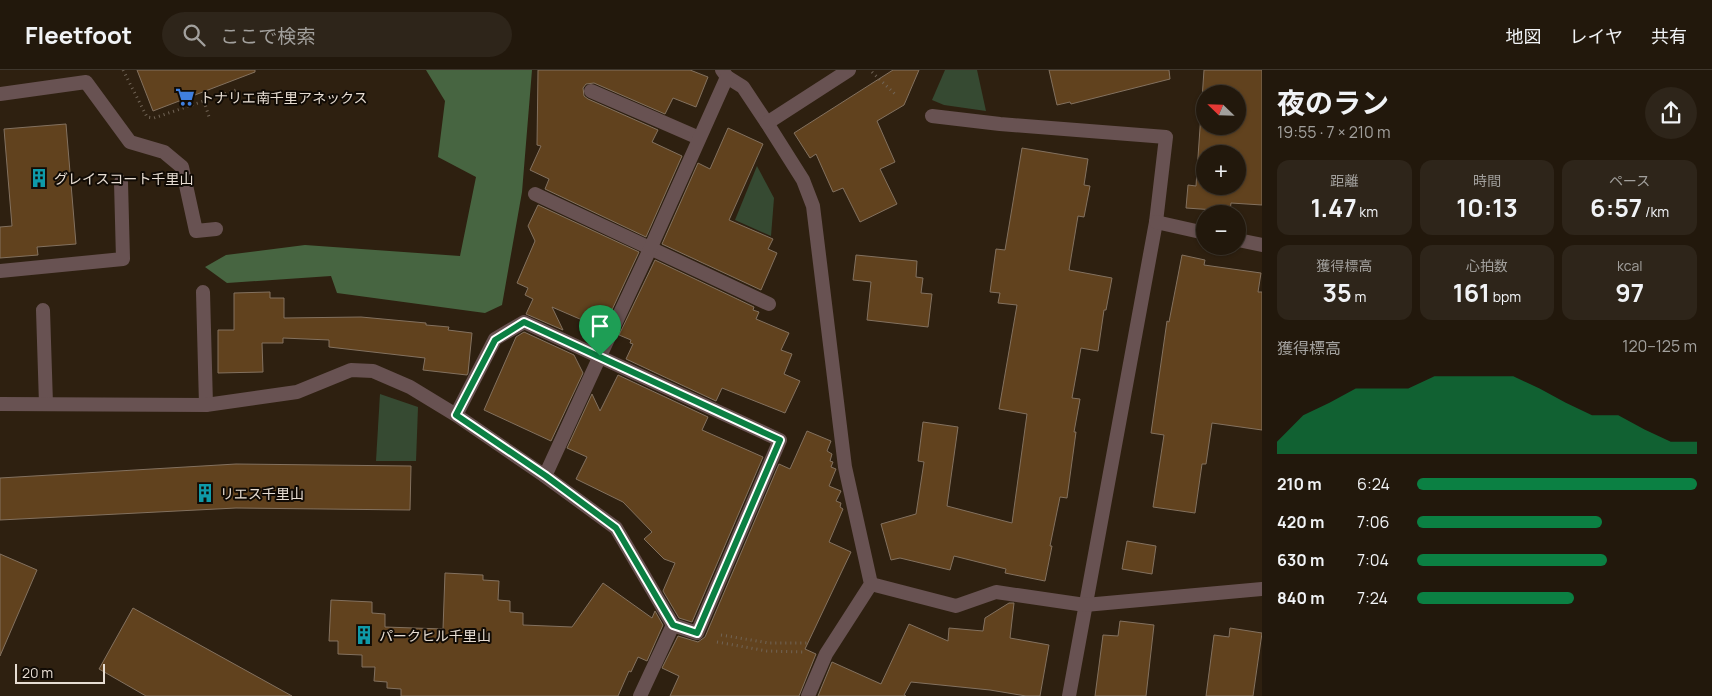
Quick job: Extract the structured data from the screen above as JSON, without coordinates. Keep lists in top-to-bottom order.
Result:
{
  "places": {
    "supermarket": ["トナリエ南千里アネックス"],
    "building": ["グレイスコート千里山", "リエス千里山", "パークヒル千里山"]
  },
  "scale_bar": "20 m",
  "north": "top left",
  "page": {
    "header": "Fleetfoot",
    "search": "ここで検索",
    "nav": ["地図", "レイヤ", "共有"],
    "heading": ["夜のラン", "19:55 · 7 × 210 m"],
    "map_buttons": ["+", "−"],
    "stats": [
      ["距離", "1.47 km"],
      ["時間", "10:13"],
      ["ペース", "6:57 /km"],
      ["獲得標高", "35 m"],
      ["心拍数", "161 bpm"],
      ["kcal", "97"]
    ],
    "chart": ["獲得標高", "120–125 m"],
    "list": [
      {
        "name": "210 m",
        "note": "6:24"
      },
      {
        "name": "420 m",
        "note": "7:06"
      },
      {
        "name": "630 m",
        "note": "7:04"
      },
      {
        "name": "840 m",
        "note": "7:24"
      }
    ],
    "scale": "20 m"
  }
}
